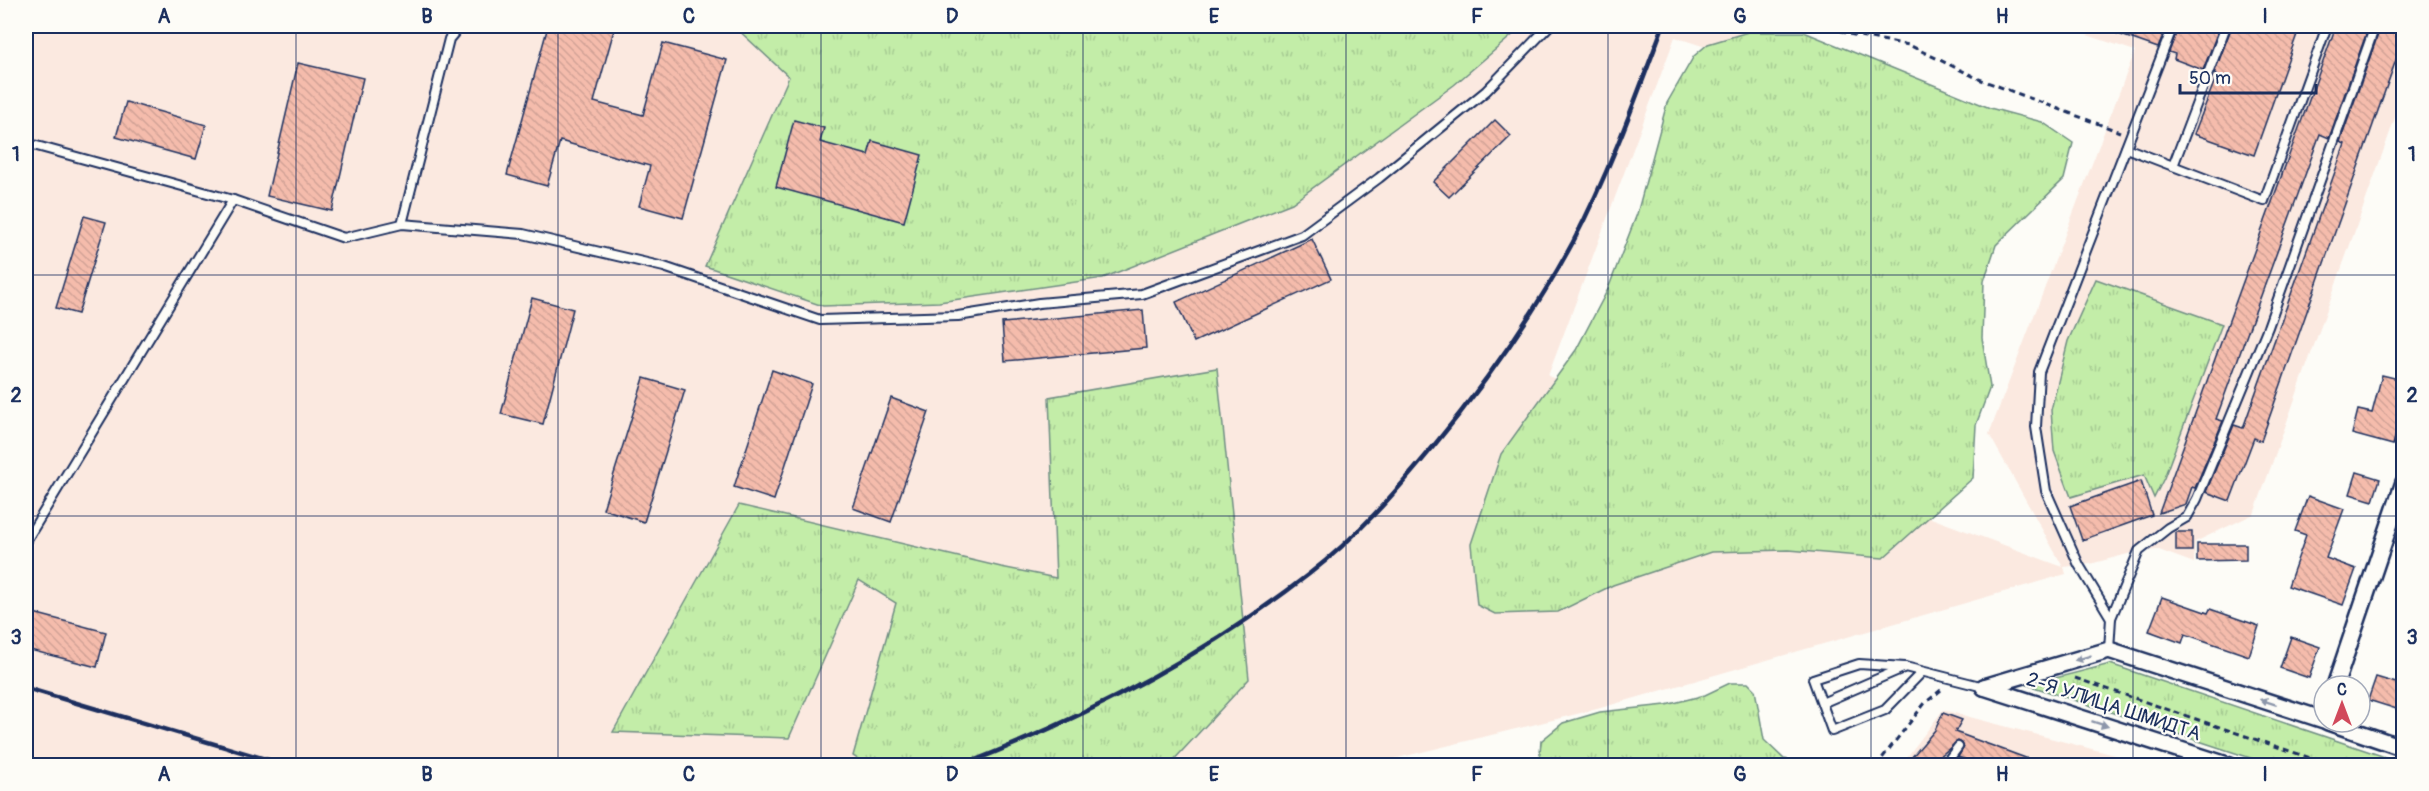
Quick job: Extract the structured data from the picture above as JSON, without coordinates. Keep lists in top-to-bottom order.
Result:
{
  "streets": {
    "street": ["2-Я УЛИЦА ШМИДТА"]
  },
  "scale_bar": "50 m",
  "north": "top",
  "grid": {
    "columns": [
      "A",
      "B",
      "C",
      "D",
      "E",
      "F",
      "G",
      "H",
      "I"
    ],
    "rows": ["1", "2", "3"]
  }
}
